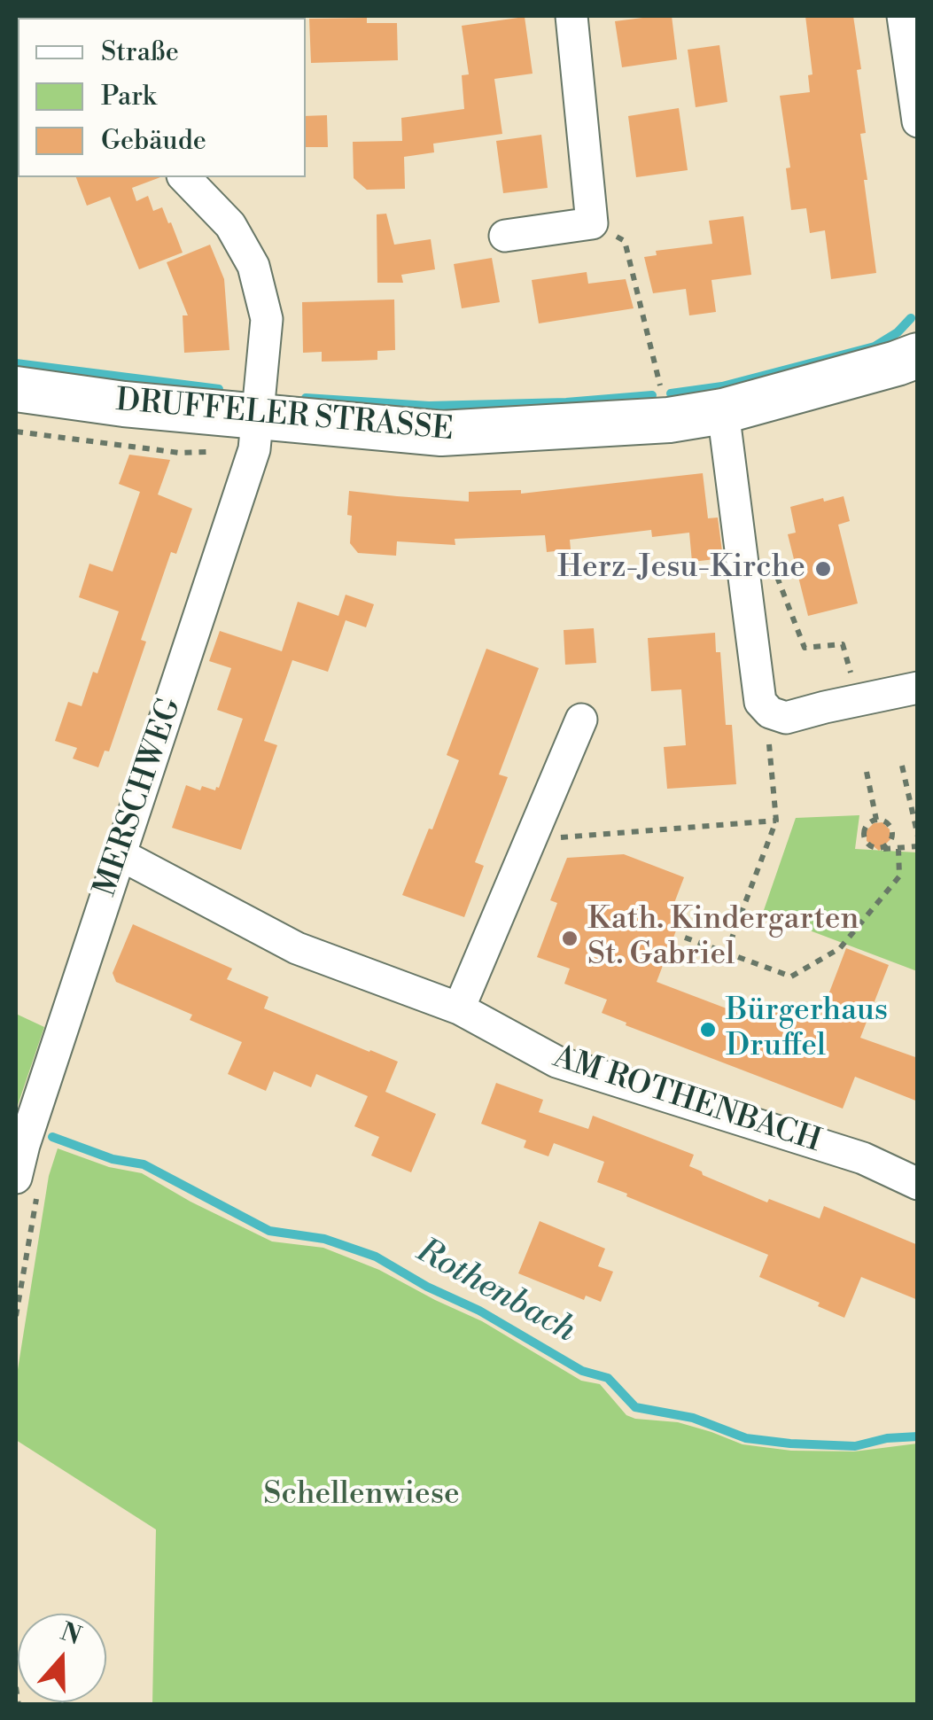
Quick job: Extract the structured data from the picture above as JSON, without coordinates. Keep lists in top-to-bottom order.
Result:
{
  "streets": {
    "street": ["DRUFFELER STRASSE", "MERSCHWEG", "AM ROTHENBACH"]
  },
  "crossings": [
    ["DRUFFELER STRASSE", "MERSCHWEG"],
    ["MERSCHWEG", "AM ROTHENBACH"]
  ],
  "water": ["Rothenbach"],
  "parks": ["Schellenwiese"],
  "places": ["Herz-Jesu-Kirche", "Kath. Kindergarten St. Gabriel", "Bürgerhaus Druffel"],
  "legend": ["Straße", "Park", "Gebäude"],
  "north": "top"
}
